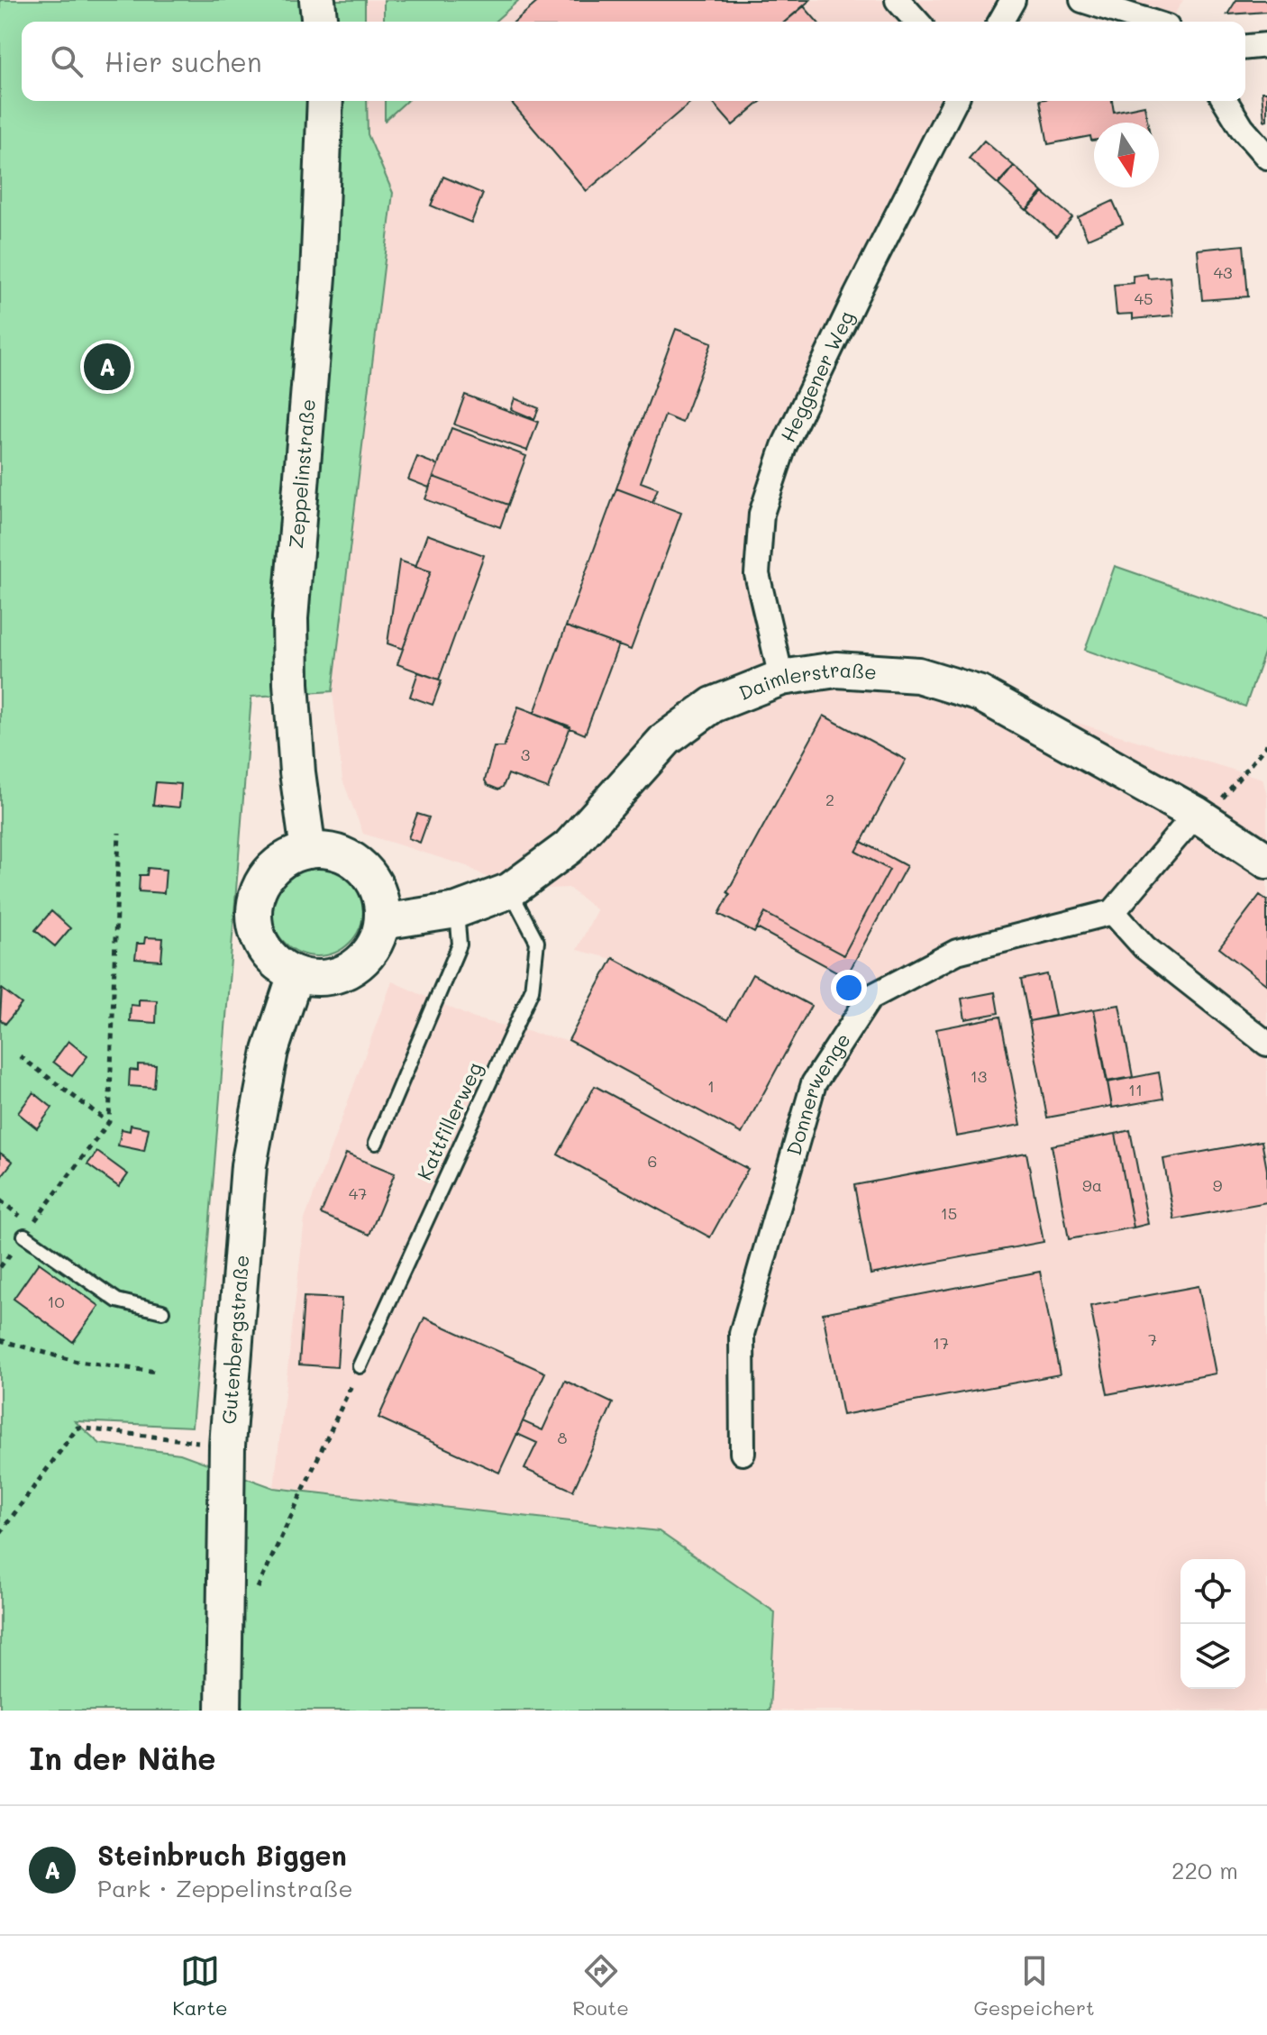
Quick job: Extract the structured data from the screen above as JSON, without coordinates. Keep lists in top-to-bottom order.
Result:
{
  "streets": {
    "main road": ["Zeppelinstraße", "Daimlerstraße", "Gutenbergstraße"],
    "street": ["Heggener Weg", "Donnerwenge"],
    "lane": ["Kattfillerweg"]
  },
  "crossings": [
    ["Heggener Weg", "Daimlerstraße"],
    ["Zeppelinstraße", "Daimlerstraße"],
    ["Zeppelinstraße", "Gutenbergstraße"],
    ["Daimlerstraße", "Kattfillerweg"],
    ["Daimlerstraße", "Gutenbergstraße"]
  ],
  "house_numbers": [
    "43",
    "45",
    "3",
    "2",
    "13",
    "1",
    "11",
    "6",
    "9a",
    "9",
    "47",
    "15",
    "10",
    "7",
    "17",
    "8"
  ],
  "north": "bottom",
  "page": {
    "search": "Hier suchen",
    "pins": "A",
    "heading": "In der Nähe",
    "list": [
      {
        "mark": "A",
        "name": "Steinbruch Biggen",
        "note": "Park · Zeppelinstraße",
        "value": "220 m"
      }
    ],
    "nav": ["Karte", "Route", "Gespeichert"]
  }
}
